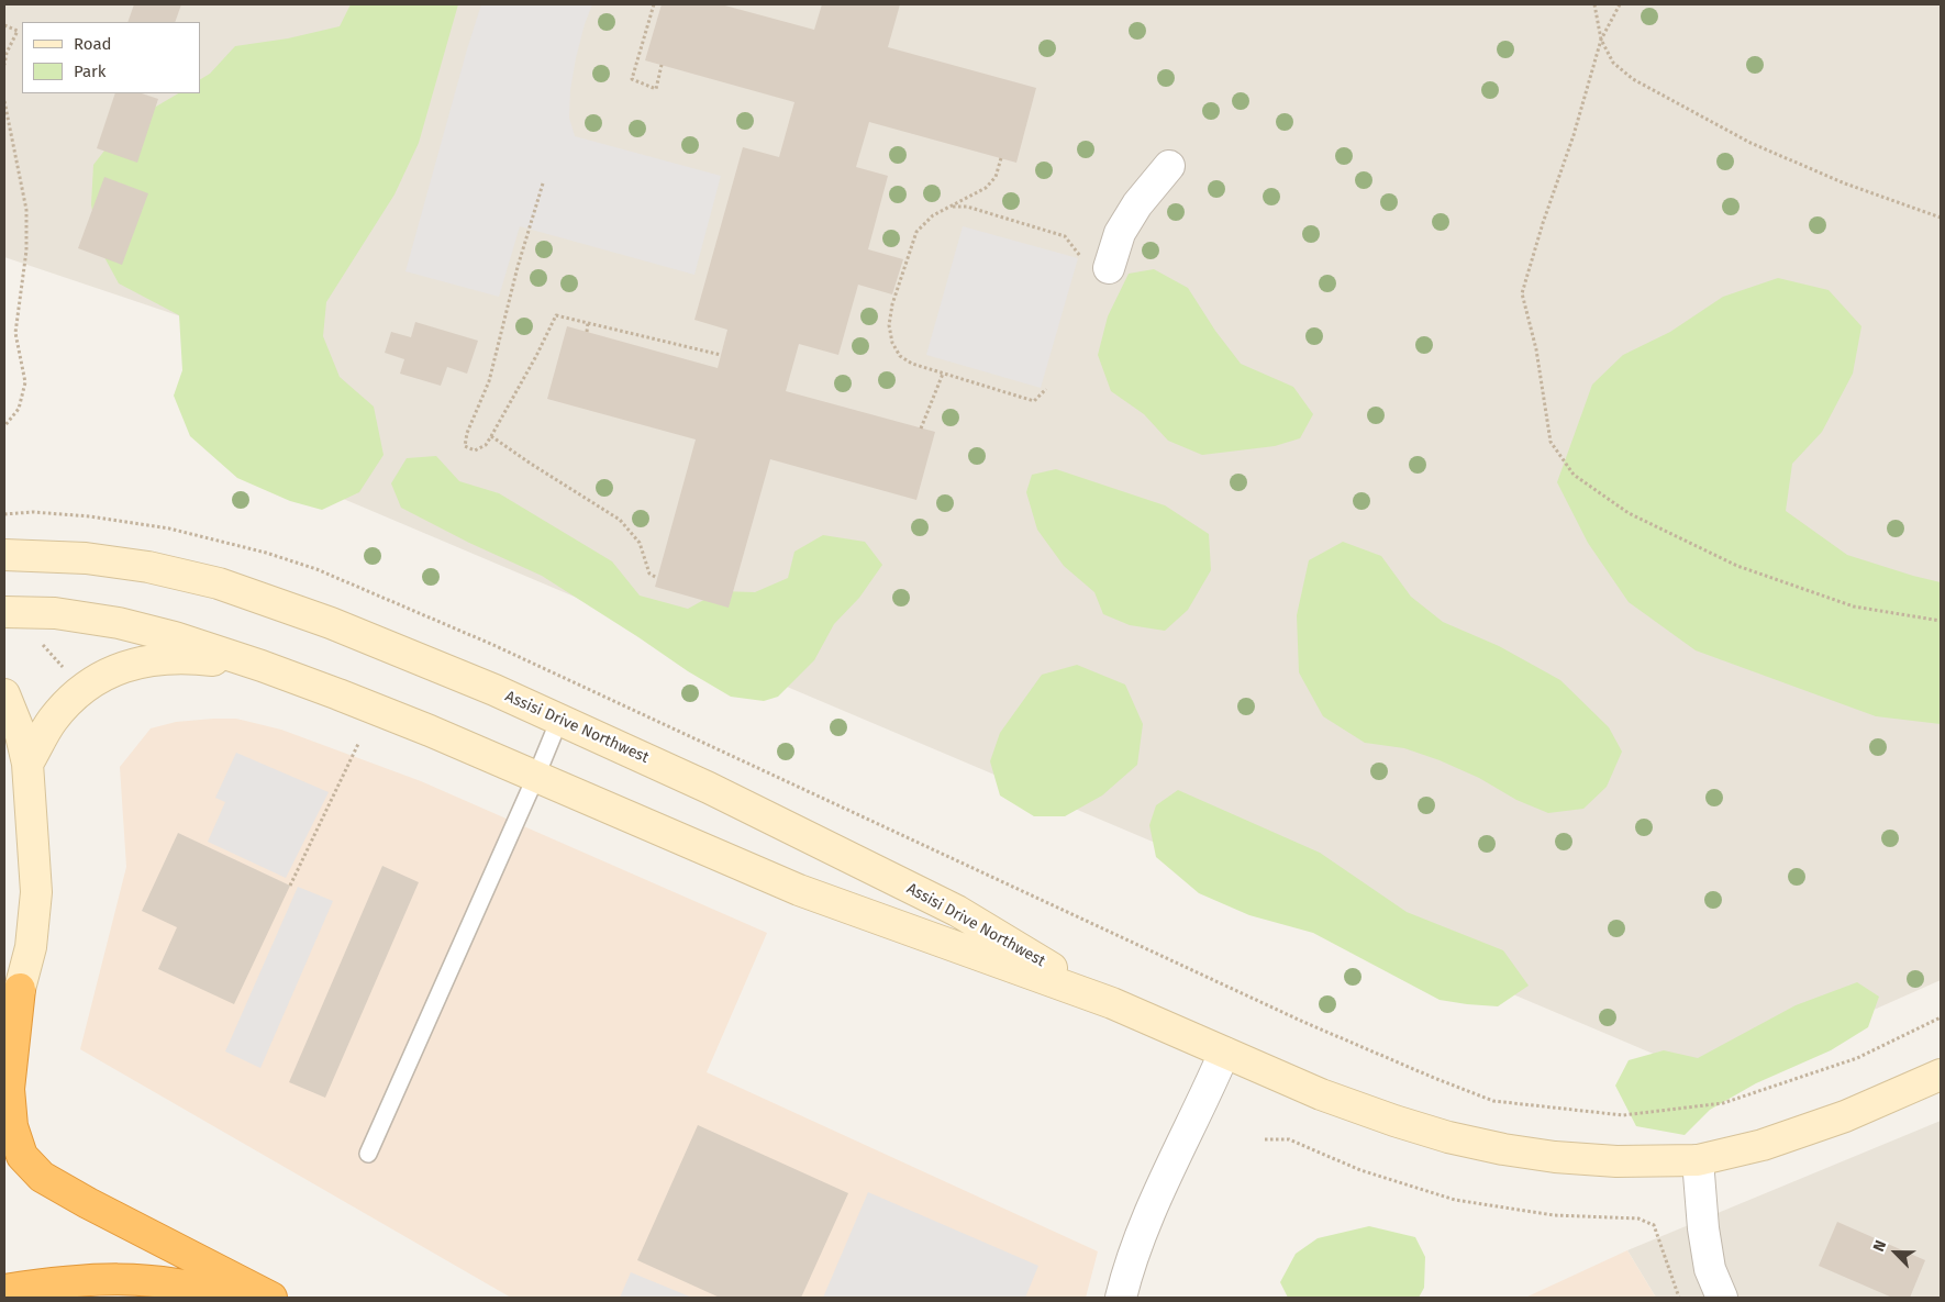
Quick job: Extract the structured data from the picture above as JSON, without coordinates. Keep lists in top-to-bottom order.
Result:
{
  "streets": {
    "main road": ["Assisi Drive Northwest"]
  },
  "legend": ["Road", "Park"],
  "north": "top left"
}
